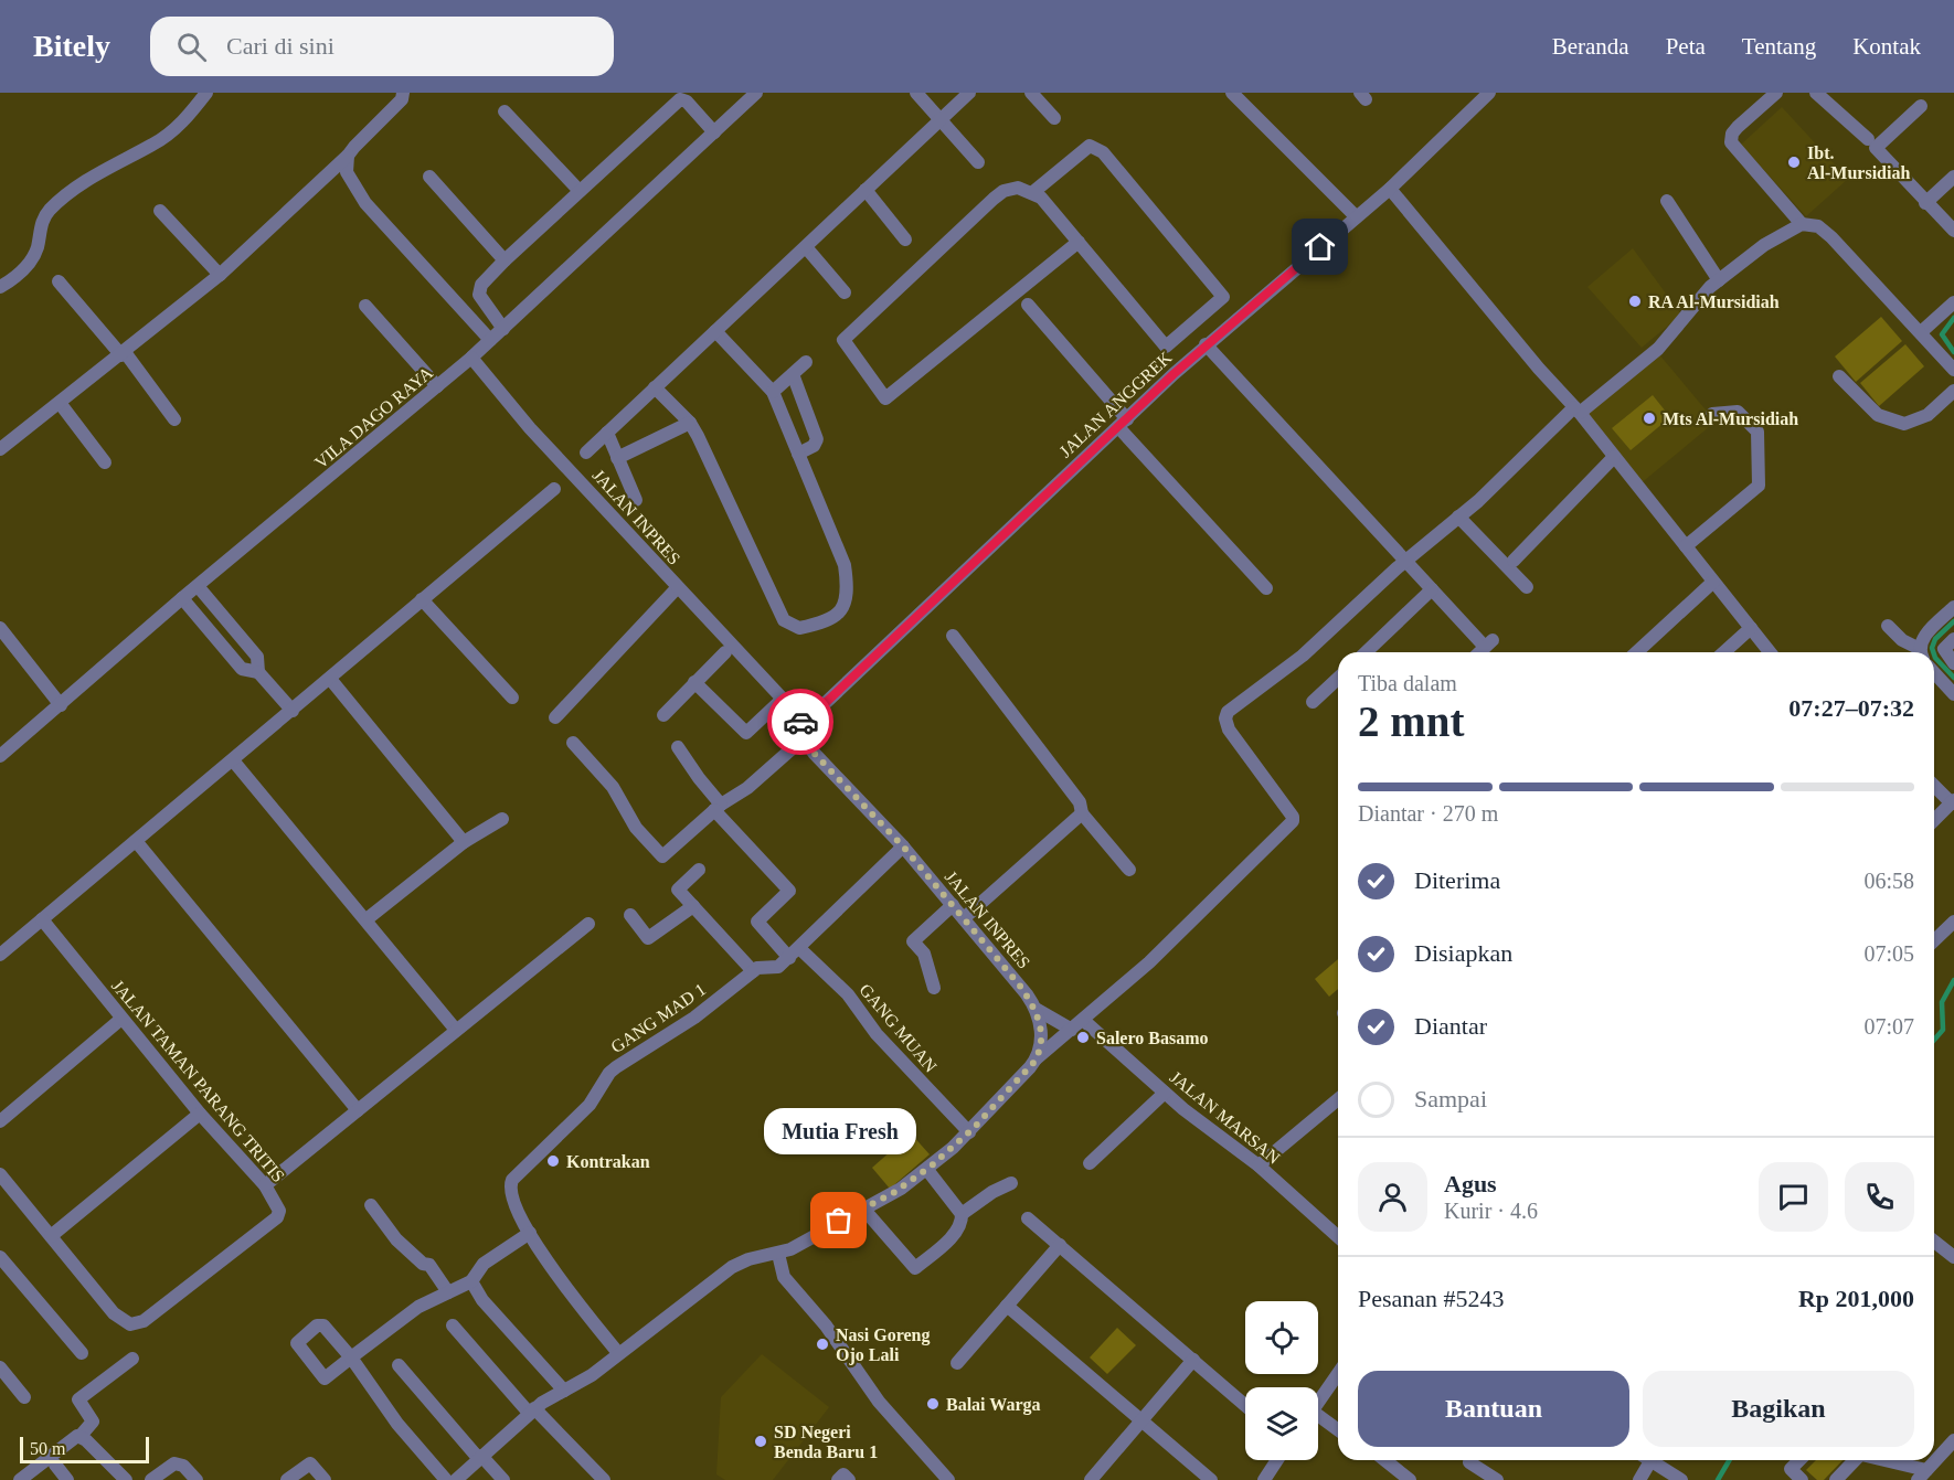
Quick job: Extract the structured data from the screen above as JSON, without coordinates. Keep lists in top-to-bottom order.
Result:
{
  "streets": {
    "street": [
      "JALAN ANGGREK",
      "VILA DAGO RAYA",
      "JALAN INPRES",
      "GANG MAD 1",
      "GANG MUAN",
      "JALAN TAMAN PARANG TRITIS",
      "JALAN MARSAN"
    ]
  },
  "crossings": [
    ["JALAN ANGGREK", "JALAN INPRES"],
    ["VILA DAGO RAYA", "JALAN INPRES"],
    ["JALAN INPRES", "GANG MAD 1"],
    ["GANG MAD 1", "GANG MUAN"]
  ],
  "places": [
    "Ibt. Al-Mursidiah",
    "RA Al-Mursidiah",
    "Mts Al-Mursidiah",
    "Salero Basamo",
    "Kontrakan",
    "Mutia Fresh",
    "Nasi Goreng Ojo Lali",
    "Balai Warga",
    "SD Negeri Benda Baru 1"
  ],
  "scale_bar": "50 m",
  "page": {
    "header": "Bitely",
    "search": "Cari di sini",
    "nav": [
      "Beranda",
      "Peta",
      "Tentang",
      "Kontak"
    ],
    "heading": ["2 mnt", "Tiba dalam", "07:27–07:32"],
    "panel": [
      "Agus",
      "Kurir · 4.6",
      "Pesanan #5243",
      "Rp 201,000"
    ],
    "bar": "Diantar · 270 m",
    "list": [
      ["Diterima", "06:58"],
      ["Disiapkan", "07:05"],
      ["Diantar", "07:07"],
      "Sampai"
    ],
    "bubble": "Mutia Fresh",
    "buttons": ["Bantuan", "Bagikan"],
    "scale": "50 m"
  }
}
